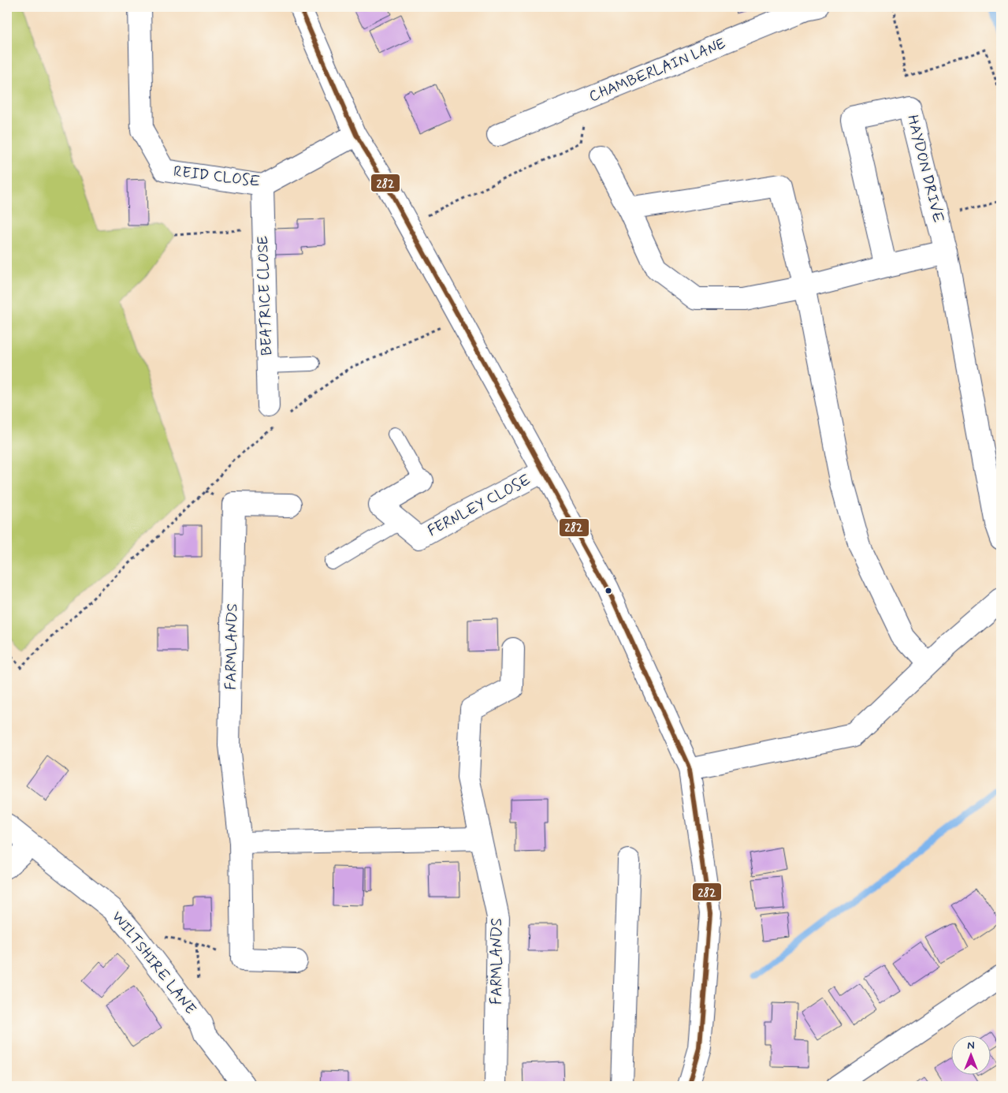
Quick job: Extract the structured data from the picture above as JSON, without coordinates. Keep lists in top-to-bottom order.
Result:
{
  "streets": {
    "street": [
      "CHAMBERLAIN LANE",
      "HAYDON DRIVE",
      "REID CLOSE",
      "BEATRICE CLOSE",
      "FERNLEY CLOSE",
      "FARMLANDS",
      "WILTSHIRE LANE"
    ]
  },
  "crossings": [
    ["REID CLOSE", "BEATRICE CLOSE"]
  ],
  "lines": ["transit line 282"],
  "north": "top"
}
